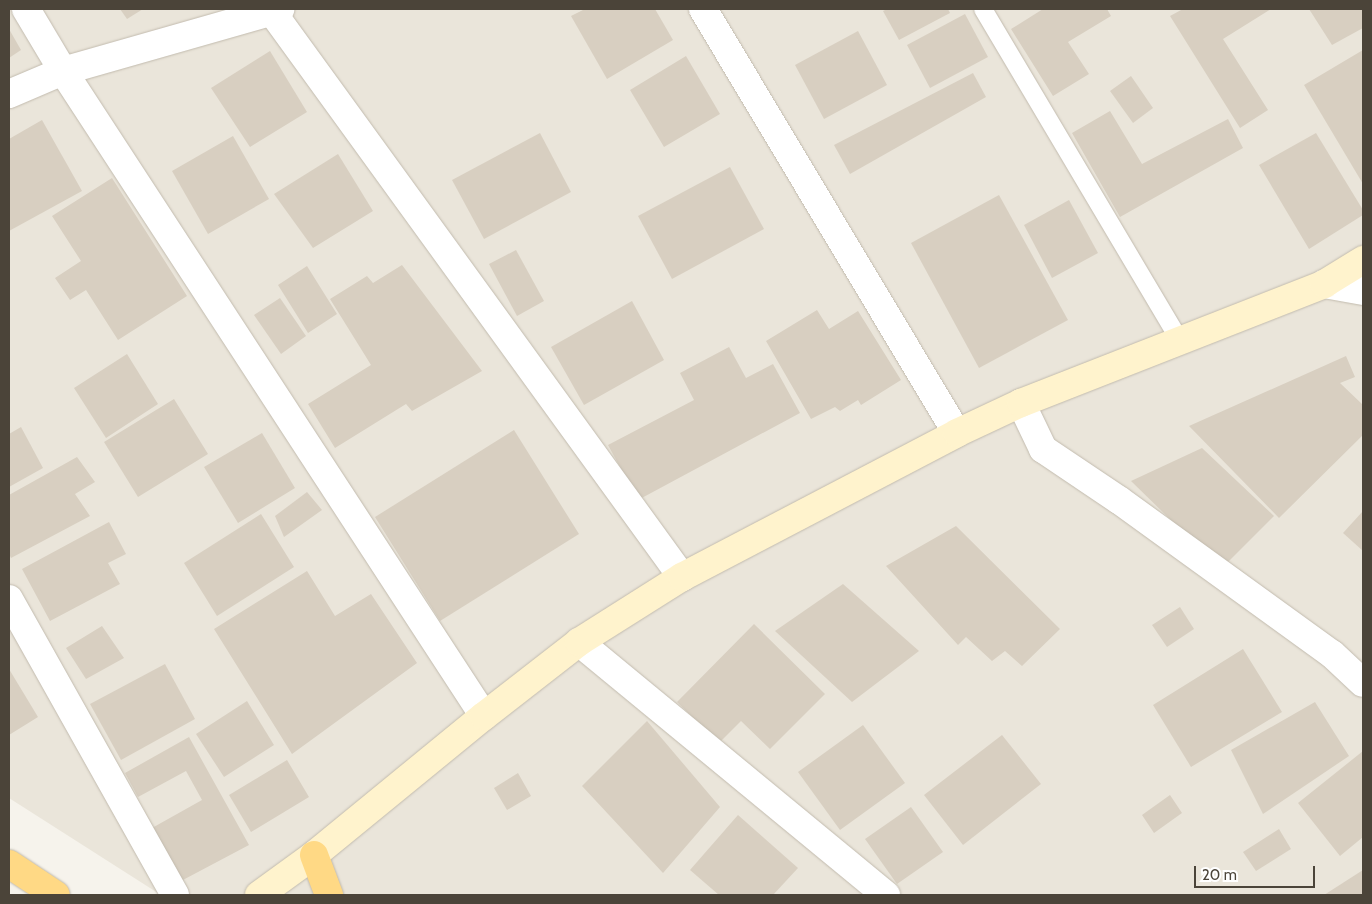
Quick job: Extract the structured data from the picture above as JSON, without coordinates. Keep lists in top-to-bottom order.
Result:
{
  "scale_bar": "20 m"
}
